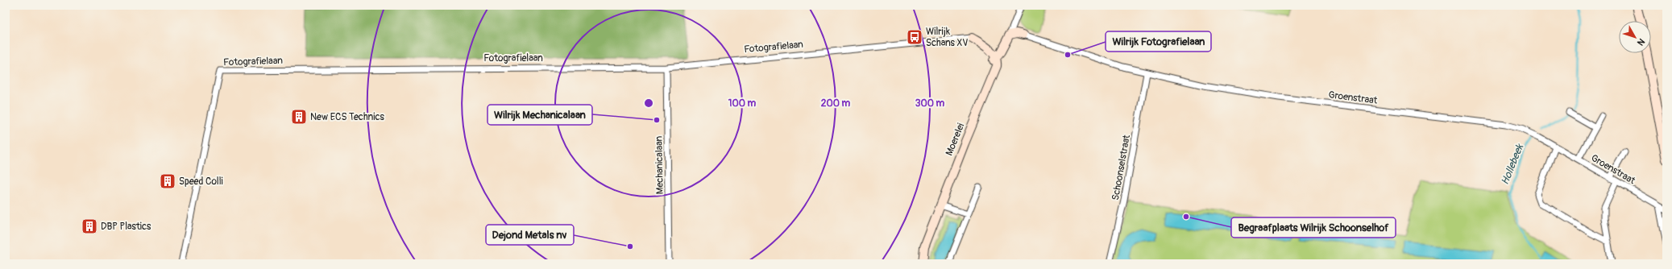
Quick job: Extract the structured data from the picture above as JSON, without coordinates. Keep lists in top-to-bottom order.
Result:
{
  "streets": {
    "street": [
      "Fotografielaan",
      "Groenstraat",
      "Moerelei",
      "Mechanicalaan",
      "Schoonselstraat"
    ]
  },
  "crossings": [
    ["Fotografielaan", "Moerelei"],
    ["Fotografielaan", "Mechanicalaan"],
    ["Groenstraat", "Schoonselstraat"]
  ],
  "water": ["Hollebeek"],
  "places": {
    "bus stop": ["Wilrijk Schans XV"],
    "other": [
      "Wilrijk Fotografielaan",
      "Wilrijk Mechanicalaan",
      "Begraafplaats Wilrijk Schoonselhof",
      "Dejond Metals nv"
    ],
    "building": ["New ECS Technics", "Speed Colli", "DBP Plastics"]
  },
  "north": "bottom right",
  "rings": ["100 m", "200 m", "300 m"]
}
